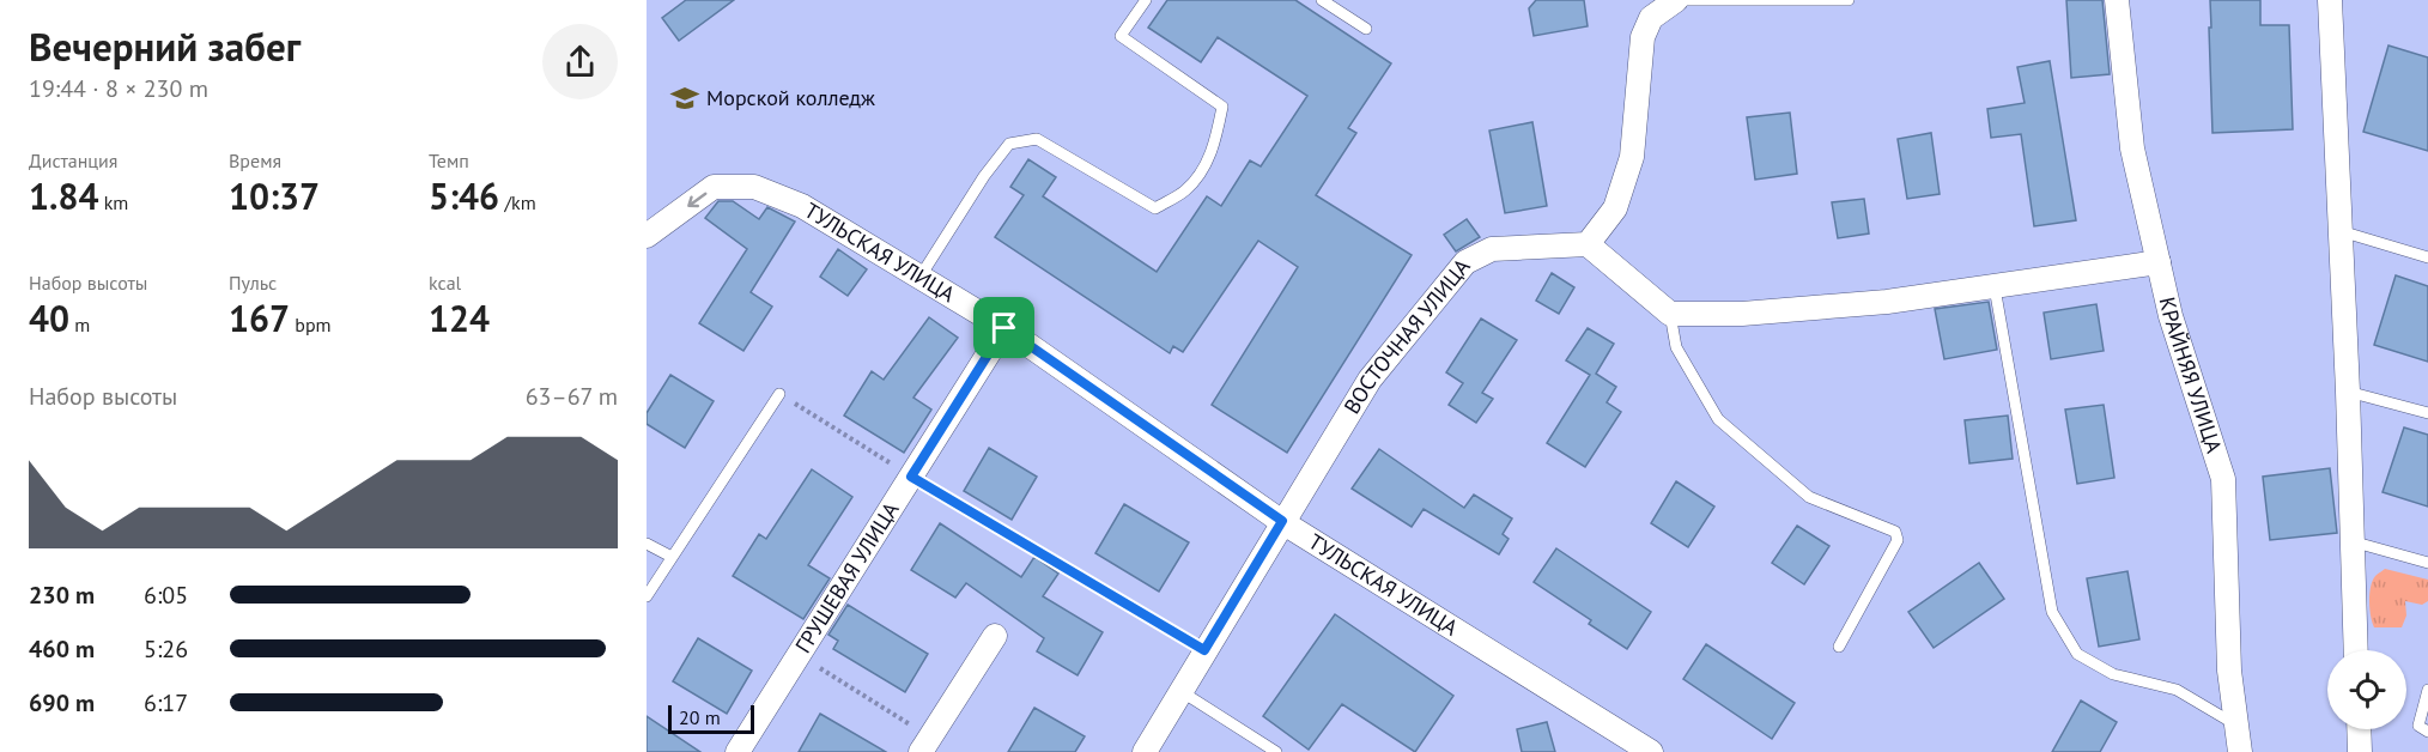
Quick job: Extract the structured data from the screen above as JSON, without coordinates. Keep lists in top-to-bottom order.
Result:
{
  "streets": {
    "street": [
      "ТУЛЬСКАЯ УЛИЦА",
      "ВОСТОЧНАЯ УЛИЦА",
      "КРАЙНЯЯ УЛИЦА",
      "ГРУШЕВАЯ УЛИЦА"
    ]
  },
  "crossings": [
    ["ТУЛЬСКАЯ УЛИЦА", "ВОСТОЧНАЯ УЛИЦА"],
    ["ТУЛЬСКАЯ УЛИЦА", "ГРУШЕВАЯ УЛИЦА"]
  ],
  "places": {
    "school or university": ["Морской колледж"]
  },
  "scale_bar": "20 m",
  "page": {
    "heading": ["Вечерний забег", "19:44 · 8 × 230 m"],
    "stats": [
      ["Дистанция", "1.84 km"],
      ["Время", "10:37"],
      ["Темп", "5:46 /km"],
      ["Набор высоты", "40 m"],
      ["Пульс", "167 bpm"],
      ["kcal", "124"]
    ],
    "chart": ["Набор высоты", "63–67 m"],
    "list": [
      {
        "name": "230 m",
        "note": "6:05"
      },
      {
        "name": "460 m",
        "note": "5:26"
      },
      {
        "name": "690 m",
        "note": "6:17"
      }
    ],
    "scale": "20 m"
  }
}
